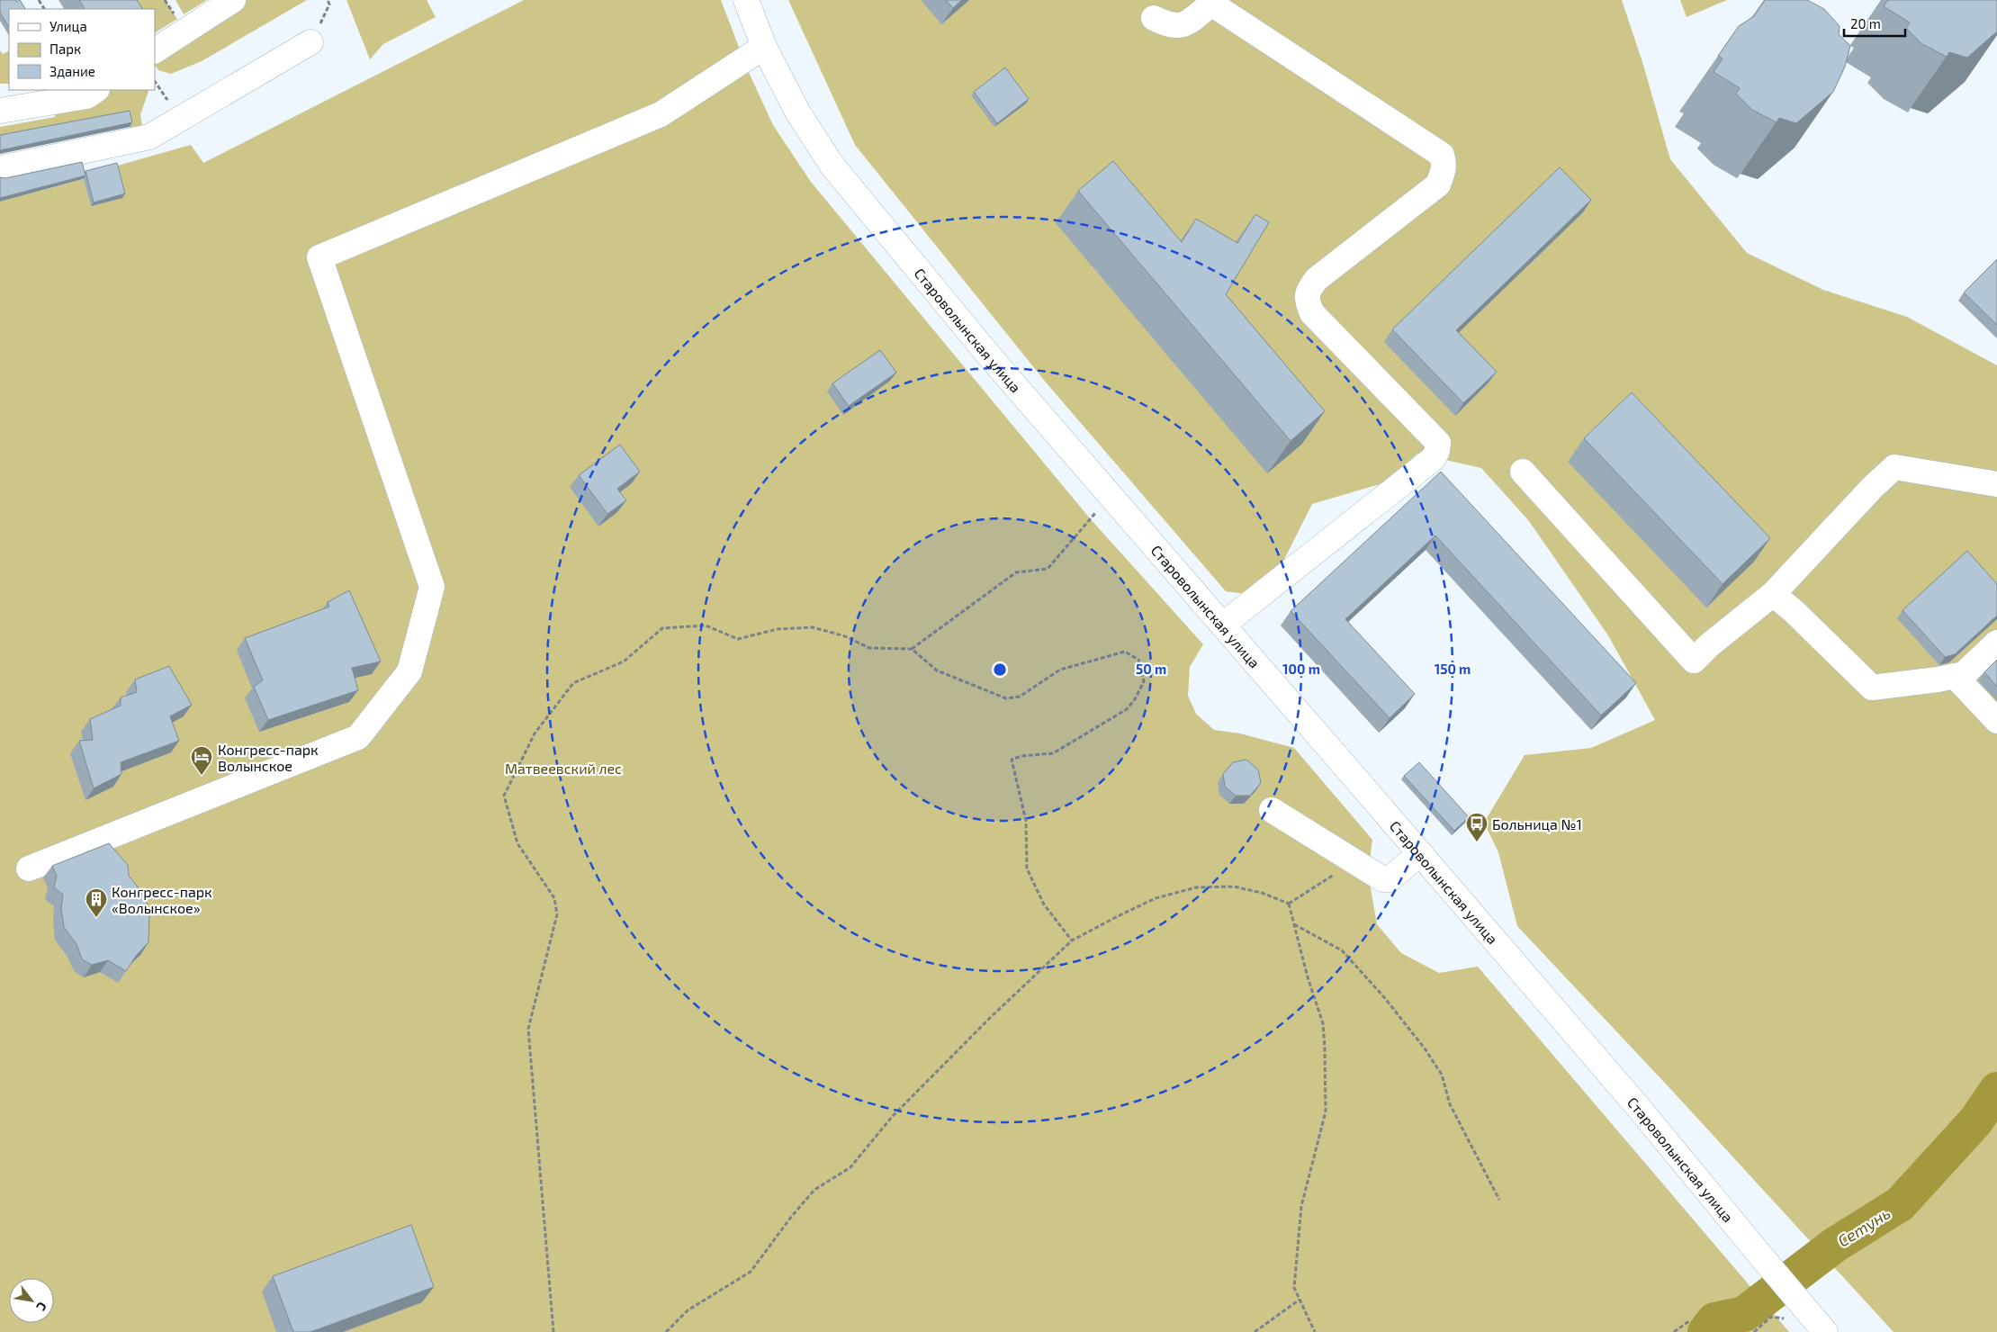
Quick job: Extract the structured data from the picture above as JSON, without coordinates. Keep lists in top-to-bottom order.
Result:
{
  "streets": {
    "street": ["Староволынская улица"]
  },
  "water": ["Сетунь"],
  "parks": ["Матвеевский лес"],
  "places": {
    "hotel": ["Конгресс-парк Волынское"],
    "bus stop": ["Больница №1"],
    "building": ["Конгресс-парк «Волынское»"]
  },
  "legend": ["Улица", "Парк", "Здание"],
  "scale_bar": "20 m",
  "north": "bottom right",
  "rings": ["50 m", "100 m", "150 m"]
}
